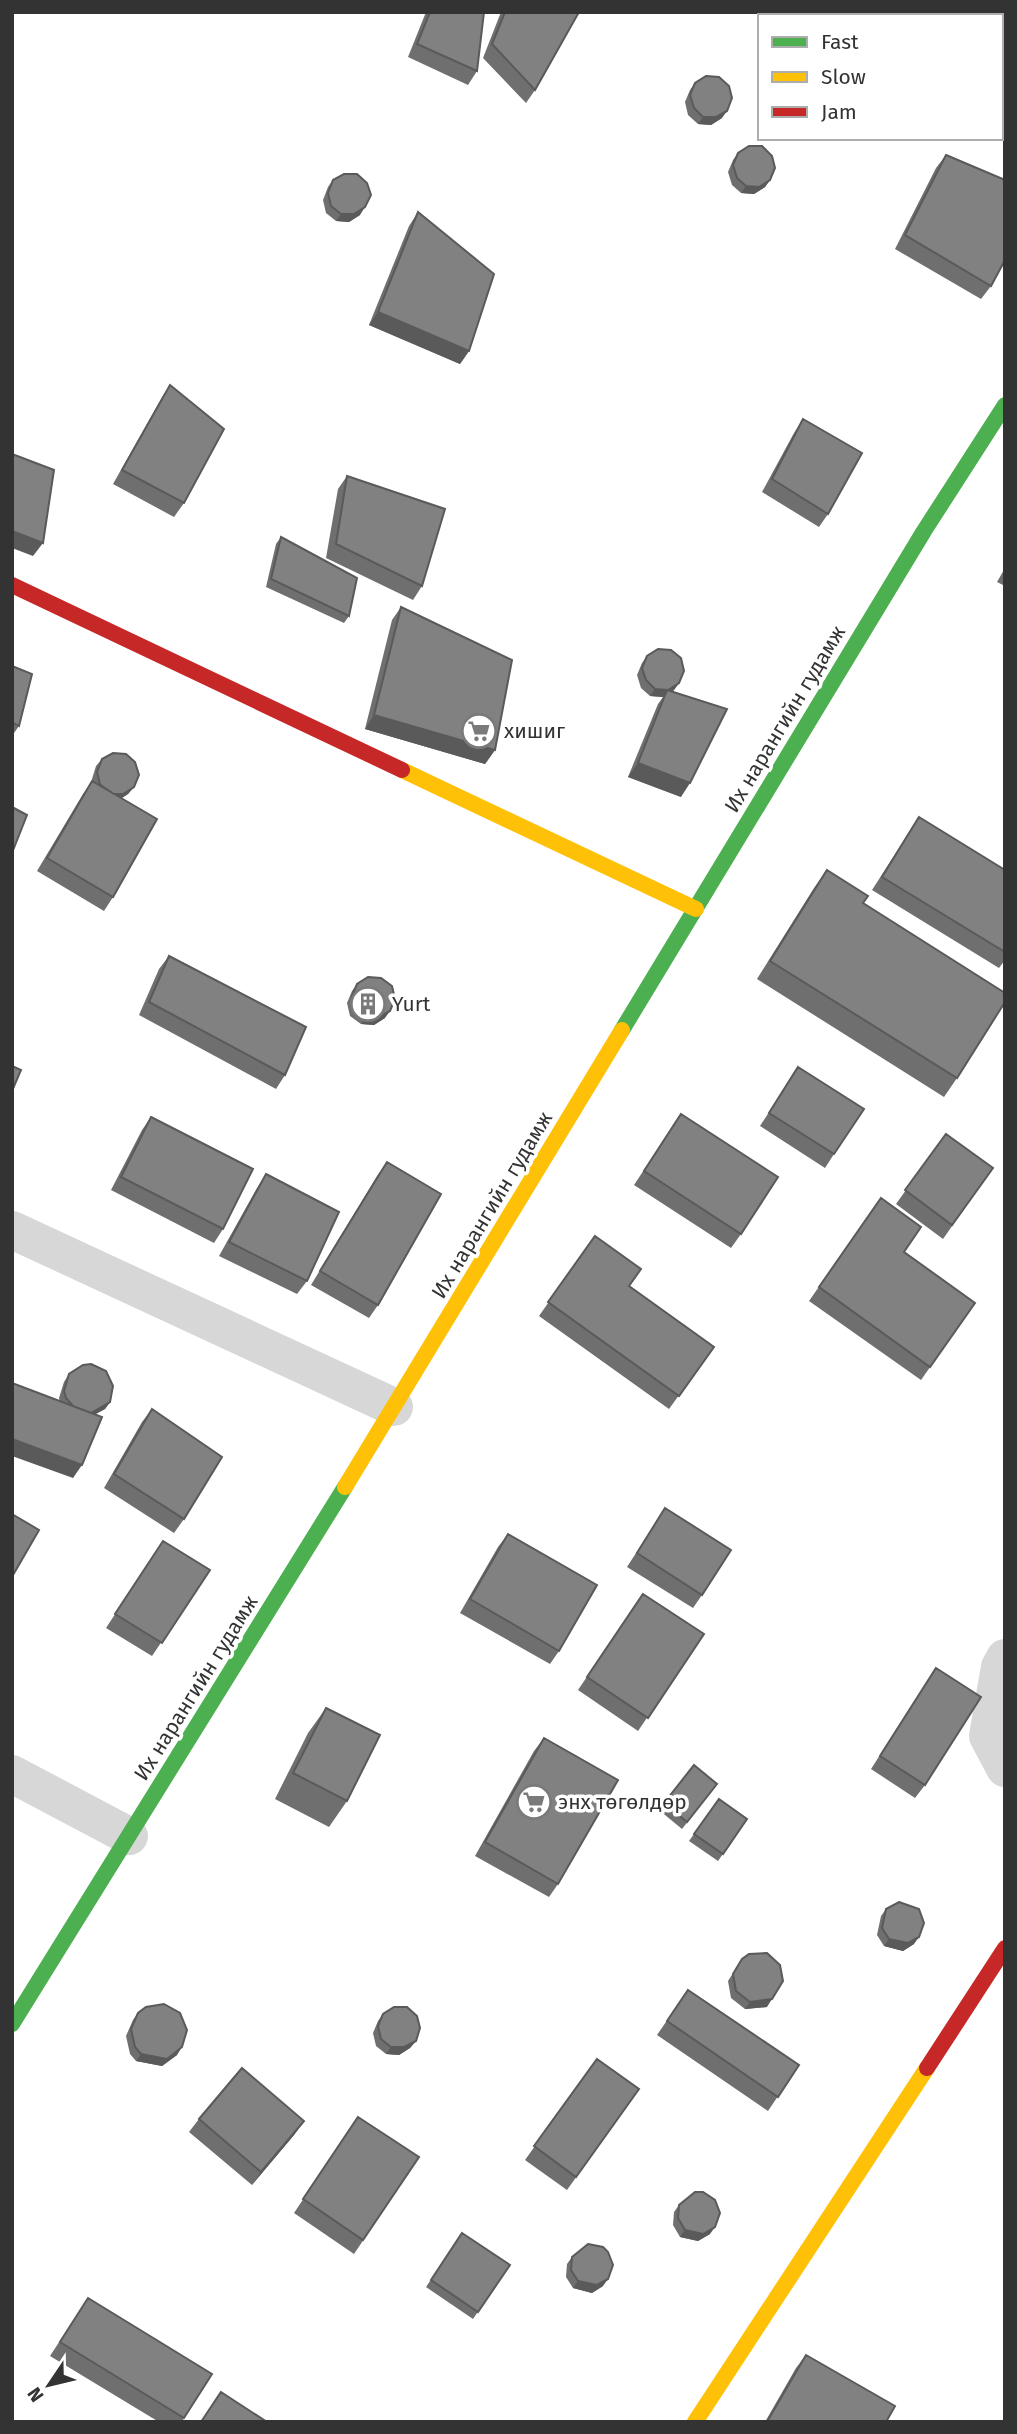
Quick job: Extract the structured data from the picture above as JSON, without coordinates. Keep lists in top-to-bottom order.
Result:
{
  "streets": {
    "main road": ["Их нарангийн гудамж"]
  },
  "places": {
    "supermarket": ["хишиг", "энх төгөлдөр"],
    "building": ["Yurt"]
  },
  "legend": ["Fast", "Slow", "Jam"],
  "north": "bottom left"
}
